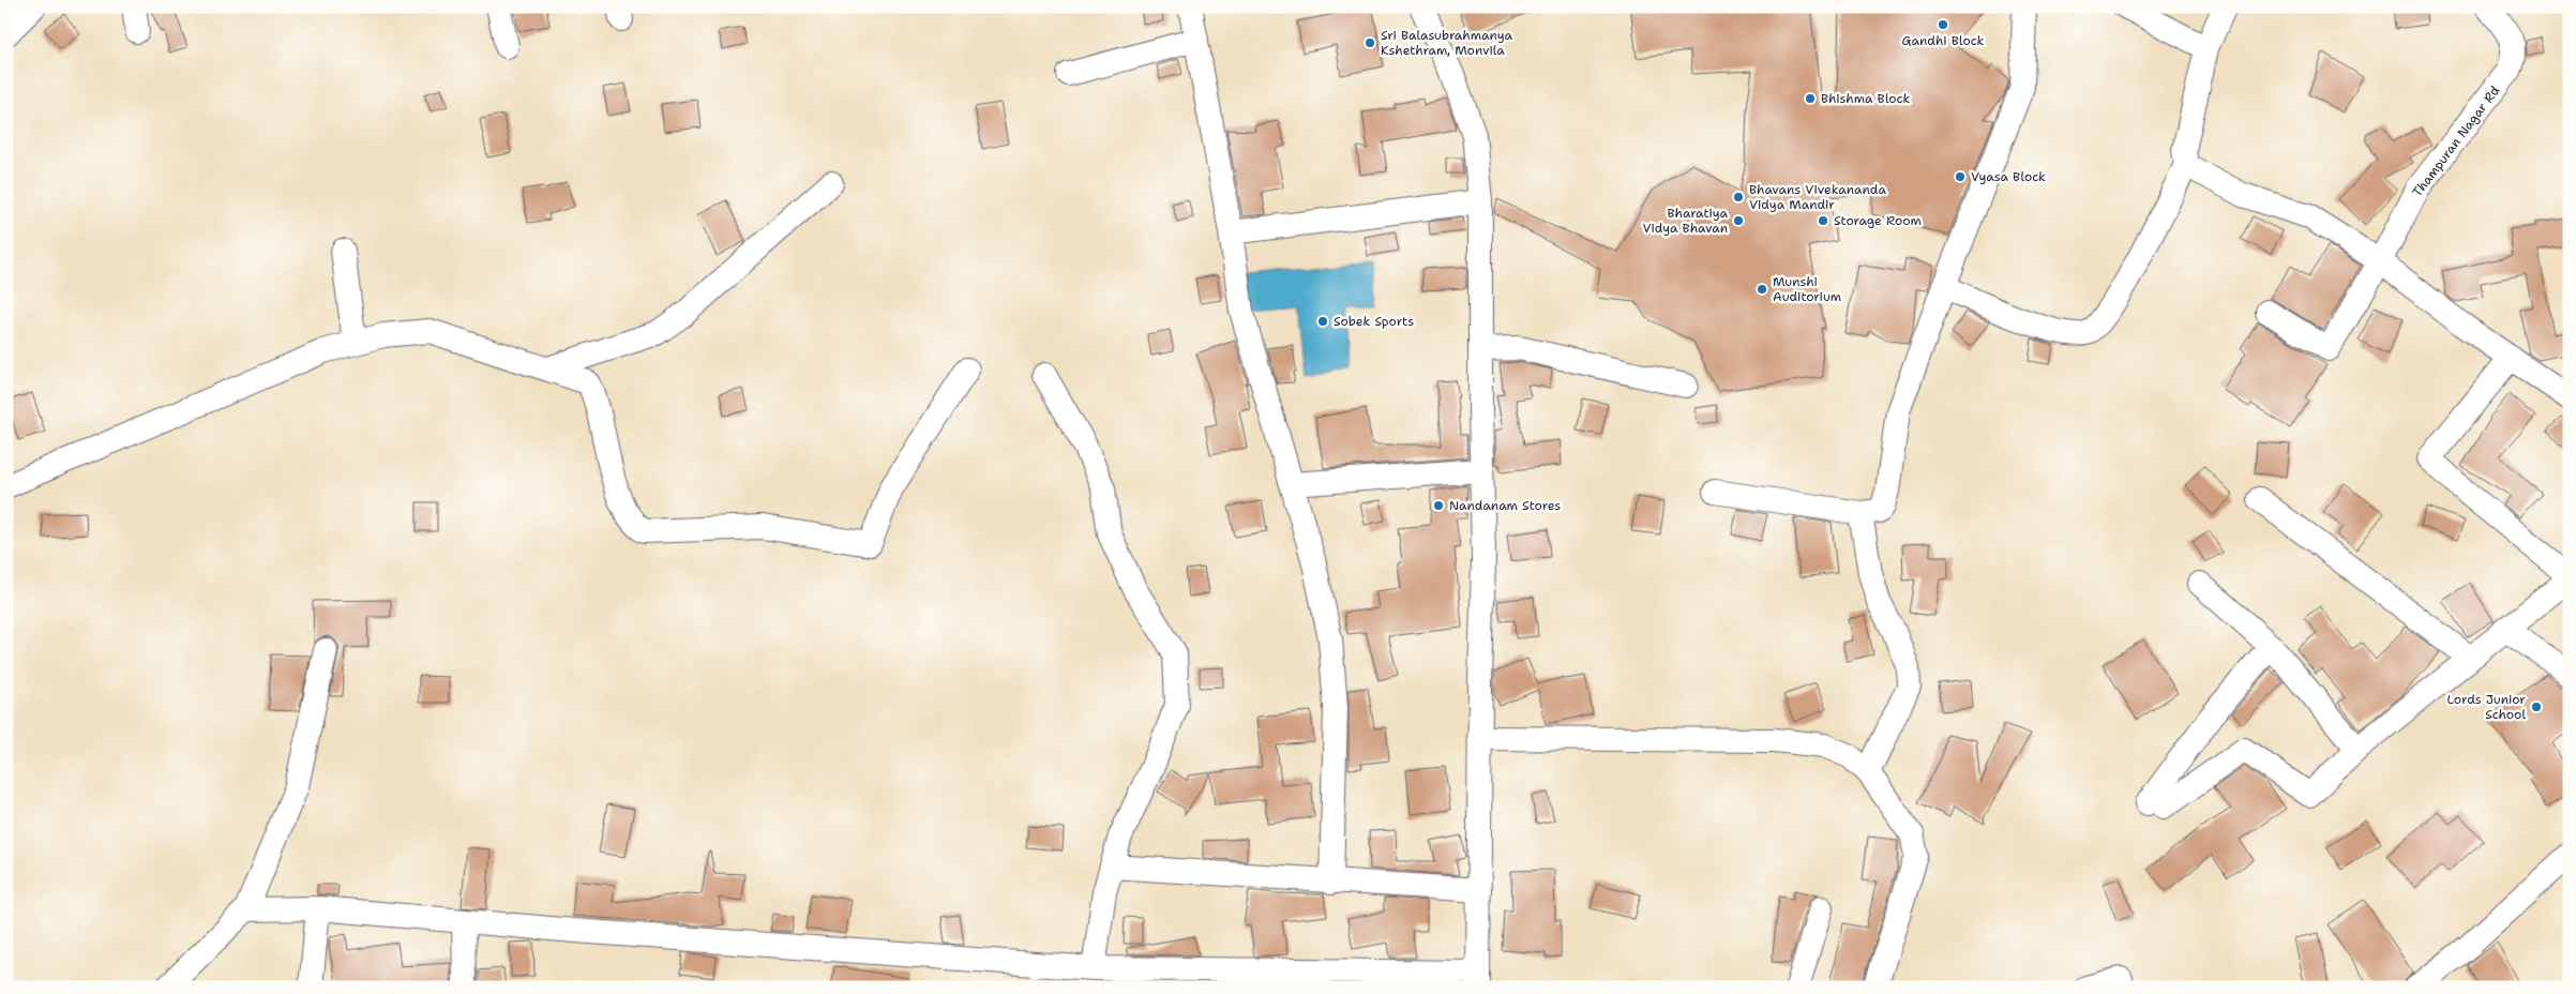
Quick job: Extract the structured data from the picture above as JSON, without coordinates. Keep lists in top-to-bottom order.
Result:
{
  "streets": {
    "street": ["Thampuran Nagar Rd"]
  },
  "places": [
    "Gandhi Block",
    "Sri Balasubrahmanya Kshethram, Monvila",
    "Bhishma Block",
    "Vyasa Block",
    "Bhavans Vivekananda Vidya Mandir",
    "Bharatiya Vidya Bhavan",
    "Storage Room",
    "Munshi Auditorium",
    "Sobek Sports",
    "Nandanam Stores",
    "Lords Junior School"
  ]
}
